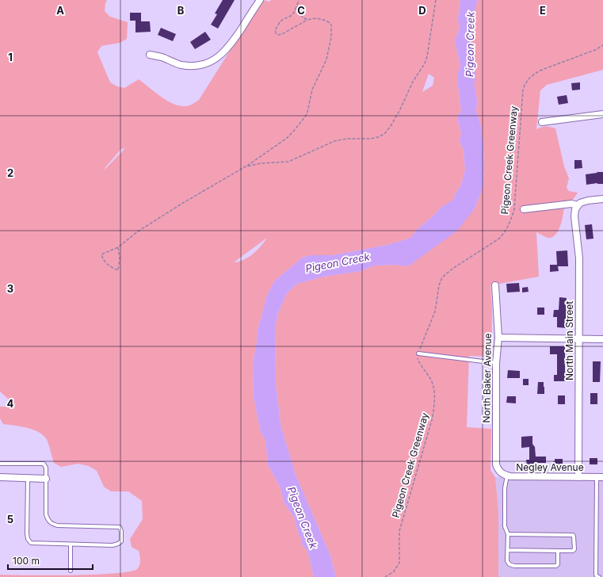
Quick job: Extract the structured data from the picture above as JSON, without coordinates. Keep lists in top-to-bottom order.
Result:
{
  "streets": {
    "street": ["North Main Street", "North Baker Avenue", "Negley Avenue"],
    "path": ["Pigeon Creek Greenway"]
  },
  "crossings": [
    ["North Main Street", "Negley Avenue"],
    ["North Baker Avenue", "Negley Avenue"]
  ],
  "water": ["Pigeon Creek"],
  "scale_bar": "100 m",
  "grid": {
    "columns": [
      "A",
      "B",
      "C",
      "D",
      "E"
    ],
    "rows": [
      "1",
      "2",
      "3",
      "4",
      "5"
    ]
  }
}
